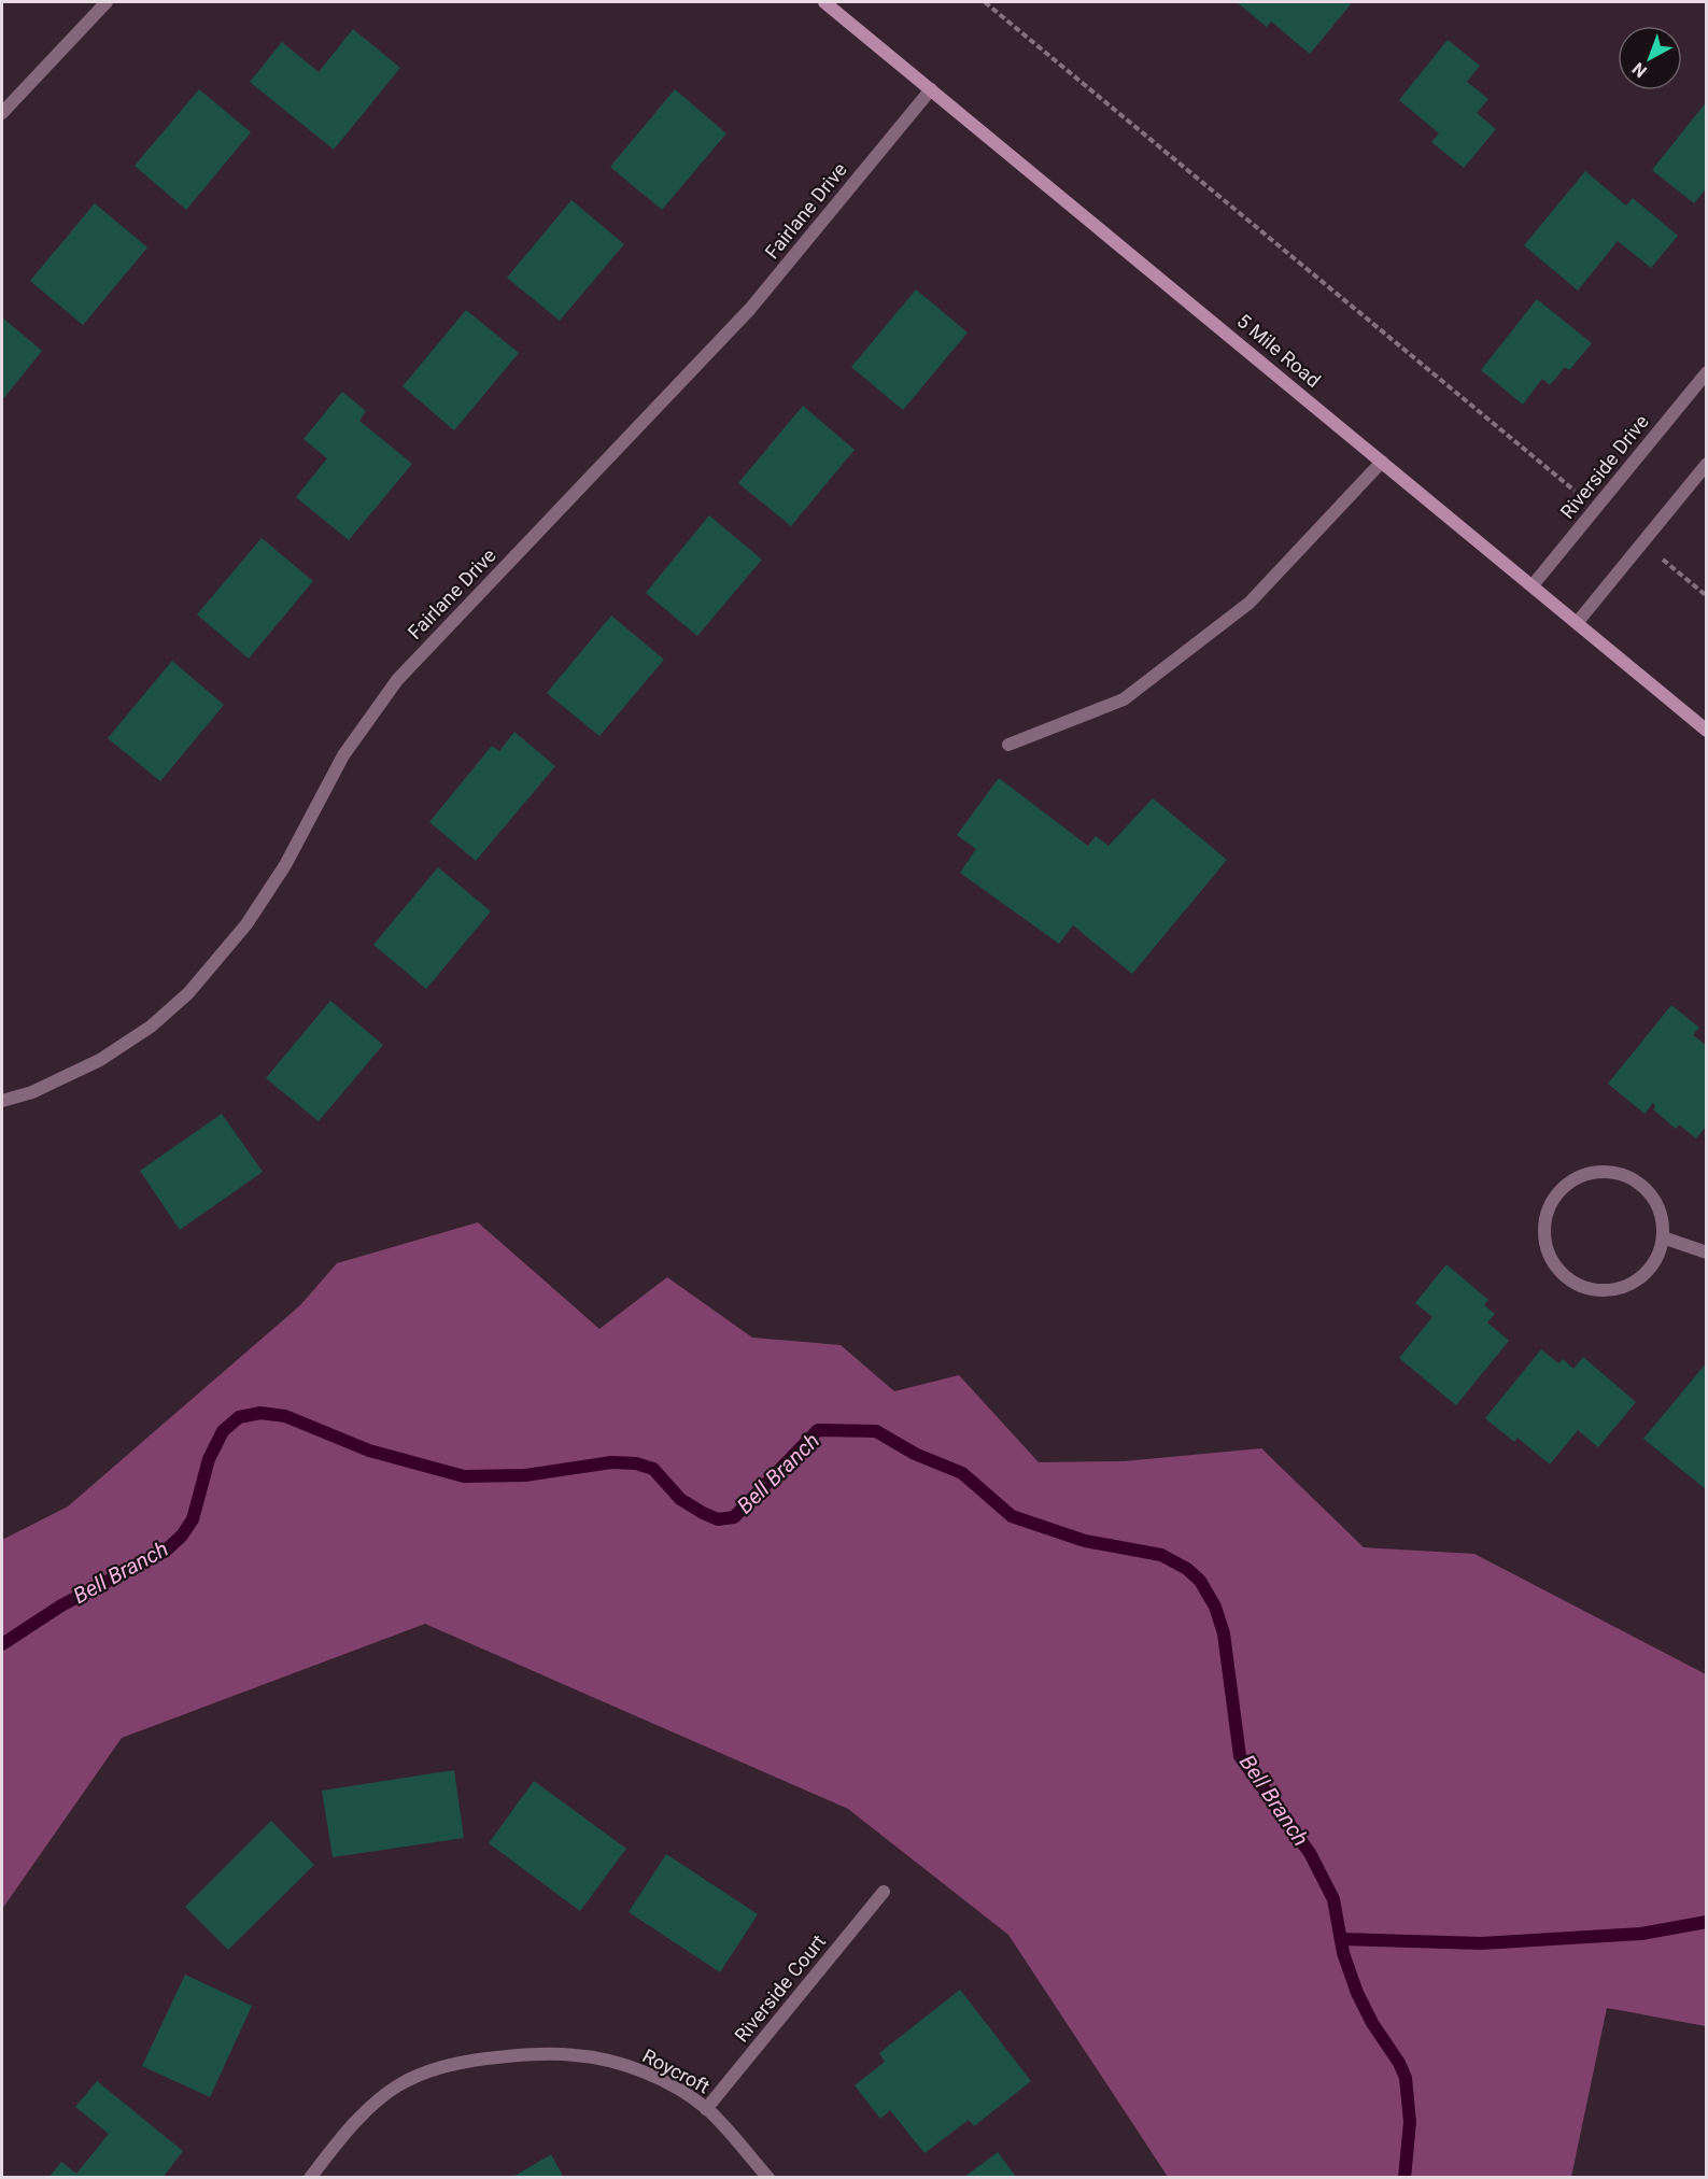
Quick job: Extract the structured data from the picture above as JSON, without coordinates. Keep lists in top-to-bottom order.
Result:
{
  "streets": {
    "main road": ["5 Mile Road"],
    "street": [
      "Fairlane Drive",
      "Riverside Drive",
      "Riverside Court",
      "Roycroft"
    ]
  },
  "crossings": [
    ["Fairlane Drive", "5 Mile Road"],
    ["5 Mile Road", "Riverside Drive"],
    ["Riverside Court", "Roycroft"]
  ],
  "water": ["Bell Branch"],
  "north": "bottom left"
}
